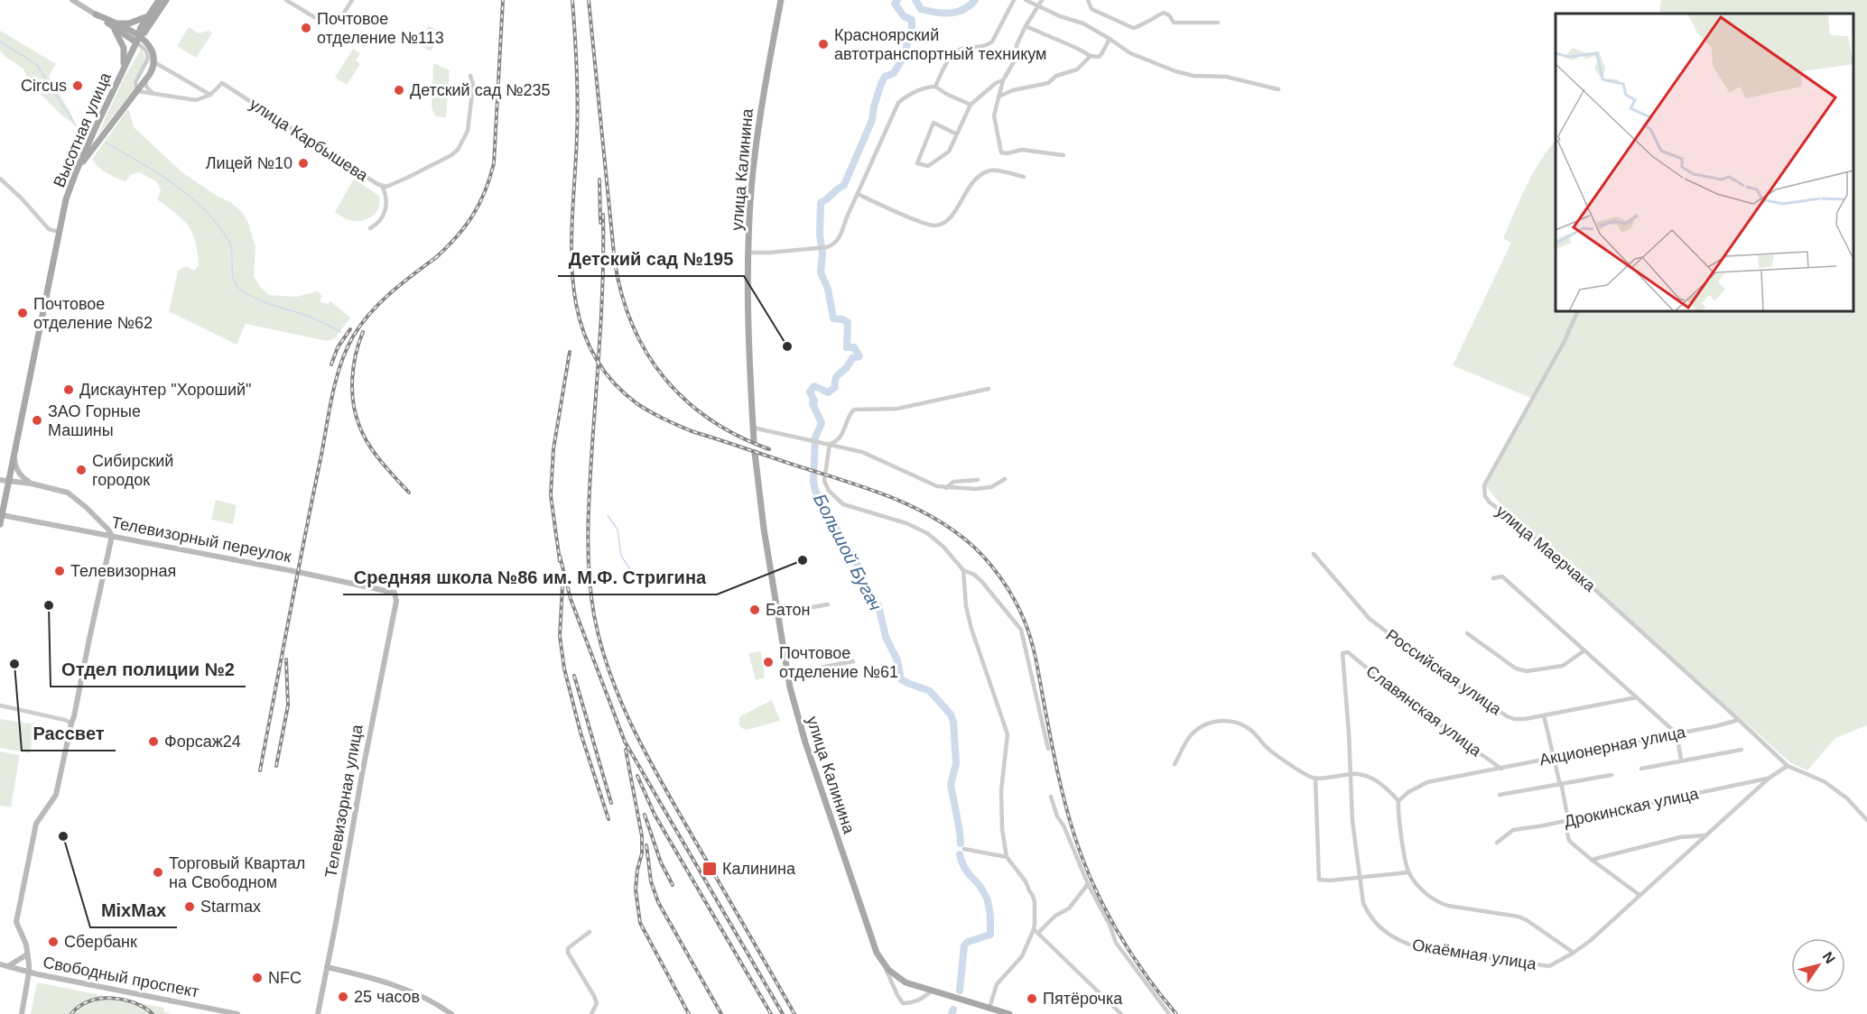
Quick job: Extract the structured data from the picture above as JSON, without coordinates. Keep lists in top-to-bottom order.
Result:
{
  "streets": {
    "main road": ["Высотная улица", "улица Калинина"],
    "street": [
      "улица Карбышева",
      "Телевизорный переулок",
      "улица Маерчака",
      "Российская улица",
      "Славянская улица",
      "Акционерная улица",
      "Телевизорная улица",
      "Дрокинская улица",
      "Окаёмная улица",
      "Свободный проспект"
    ]
  },
  "crossings": [
    ["Высотная улица", "Телевизорный переулок"],
    ["Телевизорный переулок", "Телевизорная улица"],
    ["улица Маерчака", "Акционерная улица"],
    ["Славянская улица", "Акционерная улица"],
    ["Славянская улица", "Окаёмная улица"],
    ["Дрокинская улица", "Окаёмная улица"]
  ],
  "water": ["Большой Бугач"],
  "places": {
    "other": [
      "Почтовое отделение №113",
      "Красноярский автотранспортный техникум",
      "Circus",
      "Детский сад №235",
      "Лицей №10",
      "Почтовое отделение №62",
      "Детский сад №195",
      "Дискаунтер \"Хороший\"",
      "ЗАО Горные Машины",
      "Сибирский городок",
      "Средняя школа №86 им. М.Ф. Стригина",
      "Телевизорная",
      "Отдел полиции №2",
      "Батон",
      "Почтовое отделение №61",
      "Рассвет",
      "Форсаж24",
      "MixMax",
      "Торговый Квартал на Свободном",
      "Starmax",
      "Сбербанк",
      "NFC",
      "25 часов",
      "Пятёрочка"
    ],
    "transit": ["Калинина"]
  },
  "north": "top right"
}
